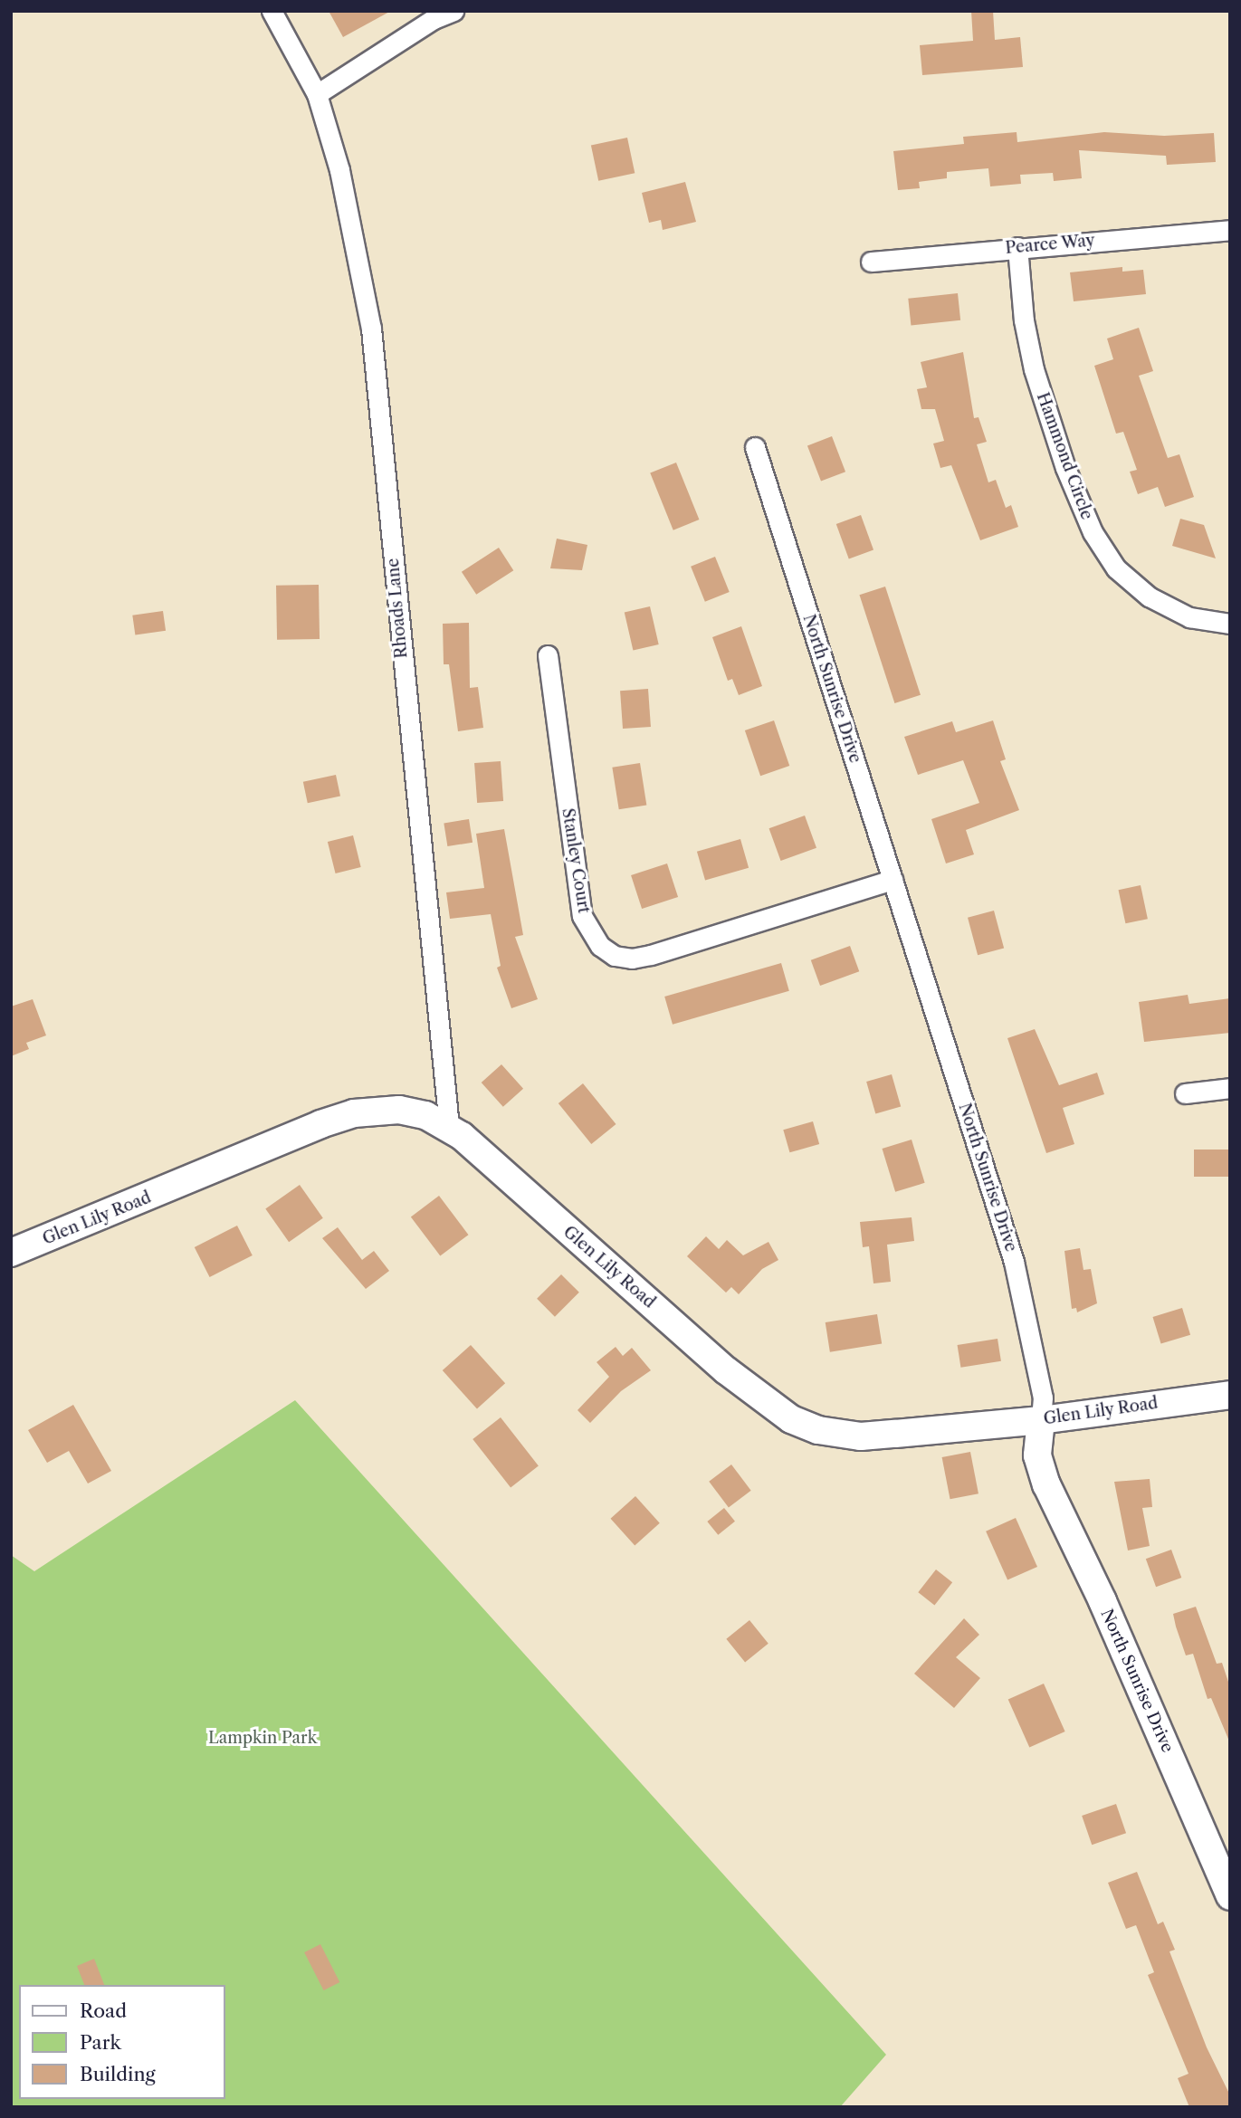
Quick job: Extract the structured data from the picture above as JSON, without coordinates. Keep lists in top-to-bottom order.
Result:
{
  "streets": {
    "street": [
      "Pearce Way",
      "Hammond Circle",
      "Rhoads Lane",
      "North Sunrise Drive",
      "Stanley Court",
      "Glen Lily Road"
    ]
  },
  "crossings": [
    ["Pearce Way", "Hammond Circle"],
    ["Rhoads Lane", "Glen Lily Road"],
    ["North Sunrise Drive", "Stanley Court"],
    ["North Sunrise Drive", "Glen Lily Road"]
  ],
  "parks": ["Lampkin Park"],
  "legend": ["Road", "Park", "Building"]
}
